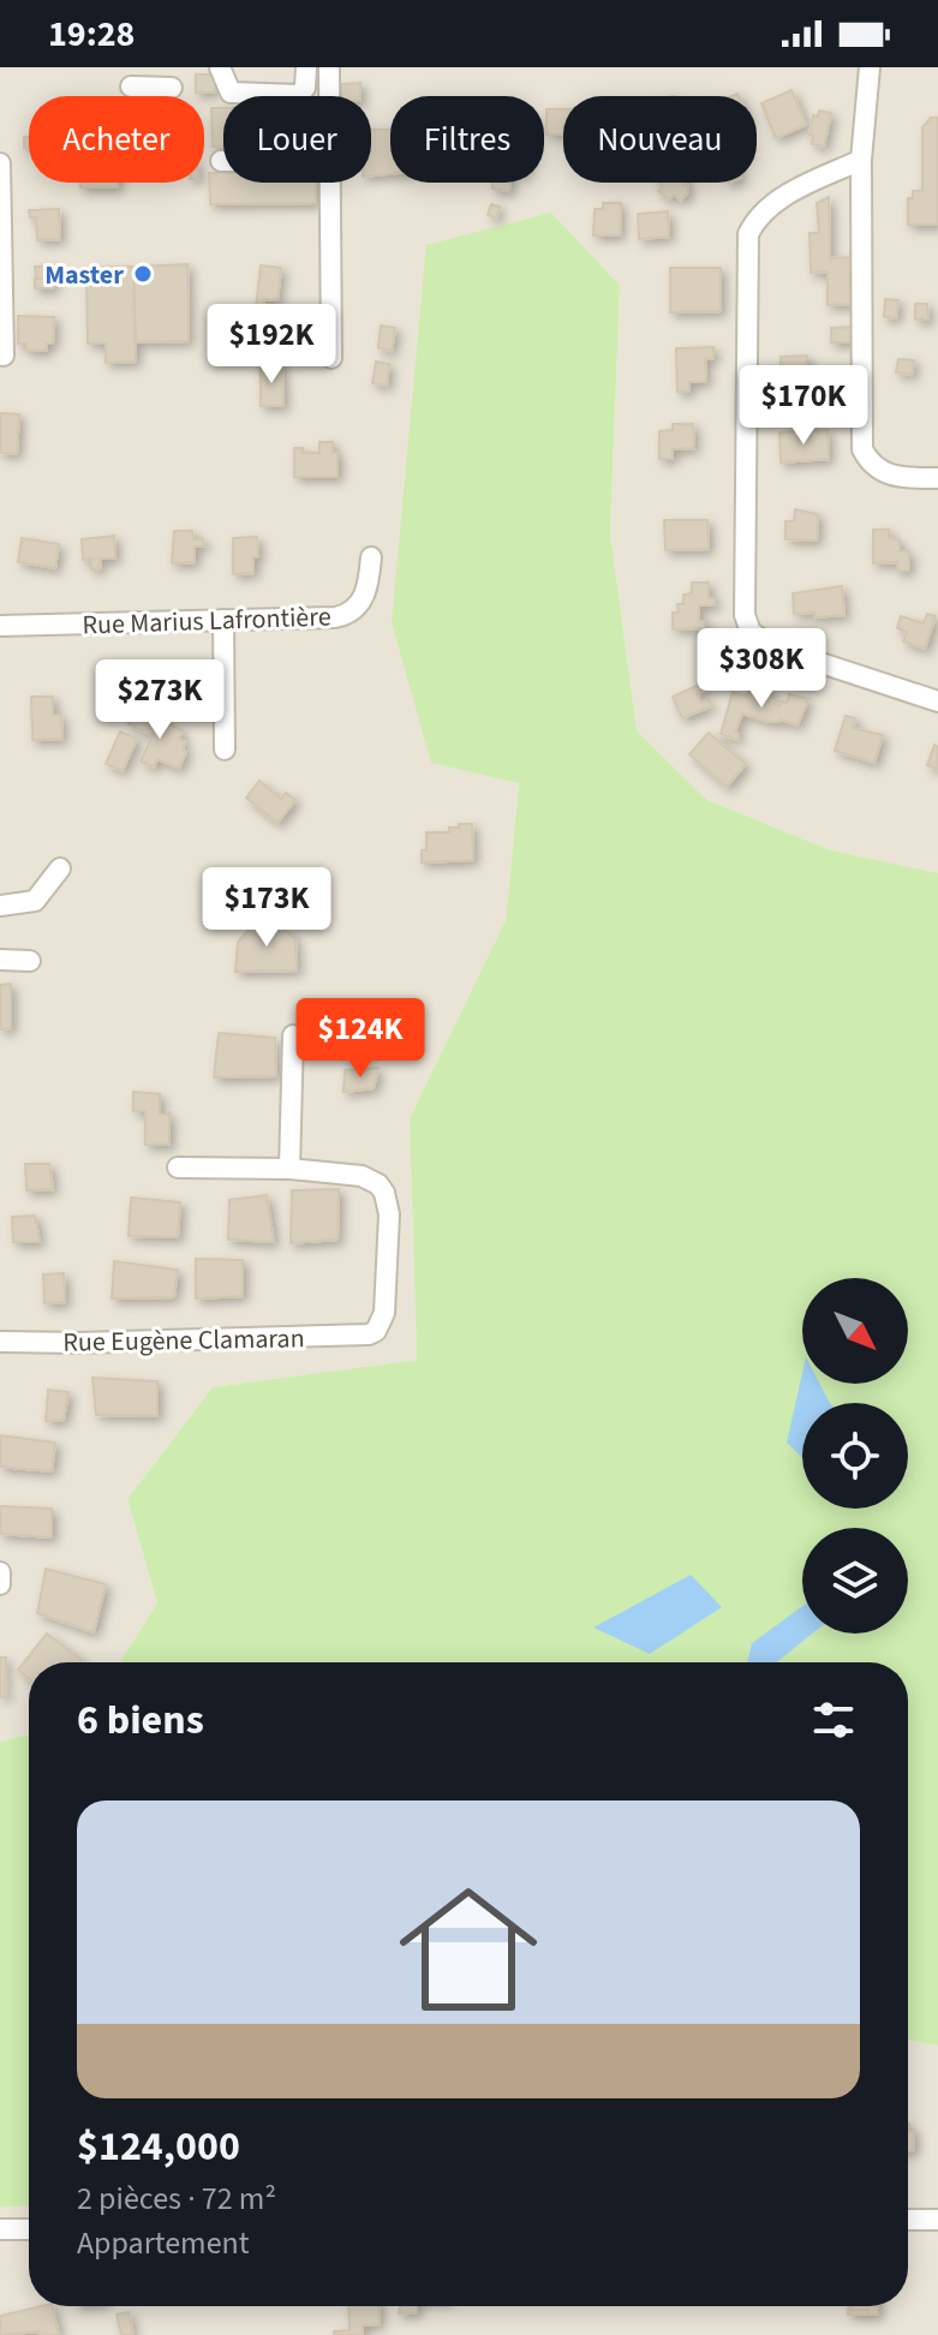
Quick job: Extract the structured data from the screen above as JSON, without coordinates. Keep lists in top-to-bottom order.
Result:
{
  "streets": {
    "street": ["Rue Marius Lafrontière", "Rue Eugène Clamaran"]
  },
  "places": ["Master"],
  "north": "bottom right",
  "page": {
    "status": "19:28",
    "chip": [
      "Acheter",
      "Louer",
      "Filtres",
      "Nouveau"
    ],
    "price": [
      "$192K",
      "$170K",
      "$308K",
      "$273K",
      "$173K",
      "$124K"
    ],
    "heading": "6 biens",
    "list": [
      {
        "name": "$124,000",
        "note": "2 pièces · 72 m² · Appartement"
      }
    ]
  }
}
